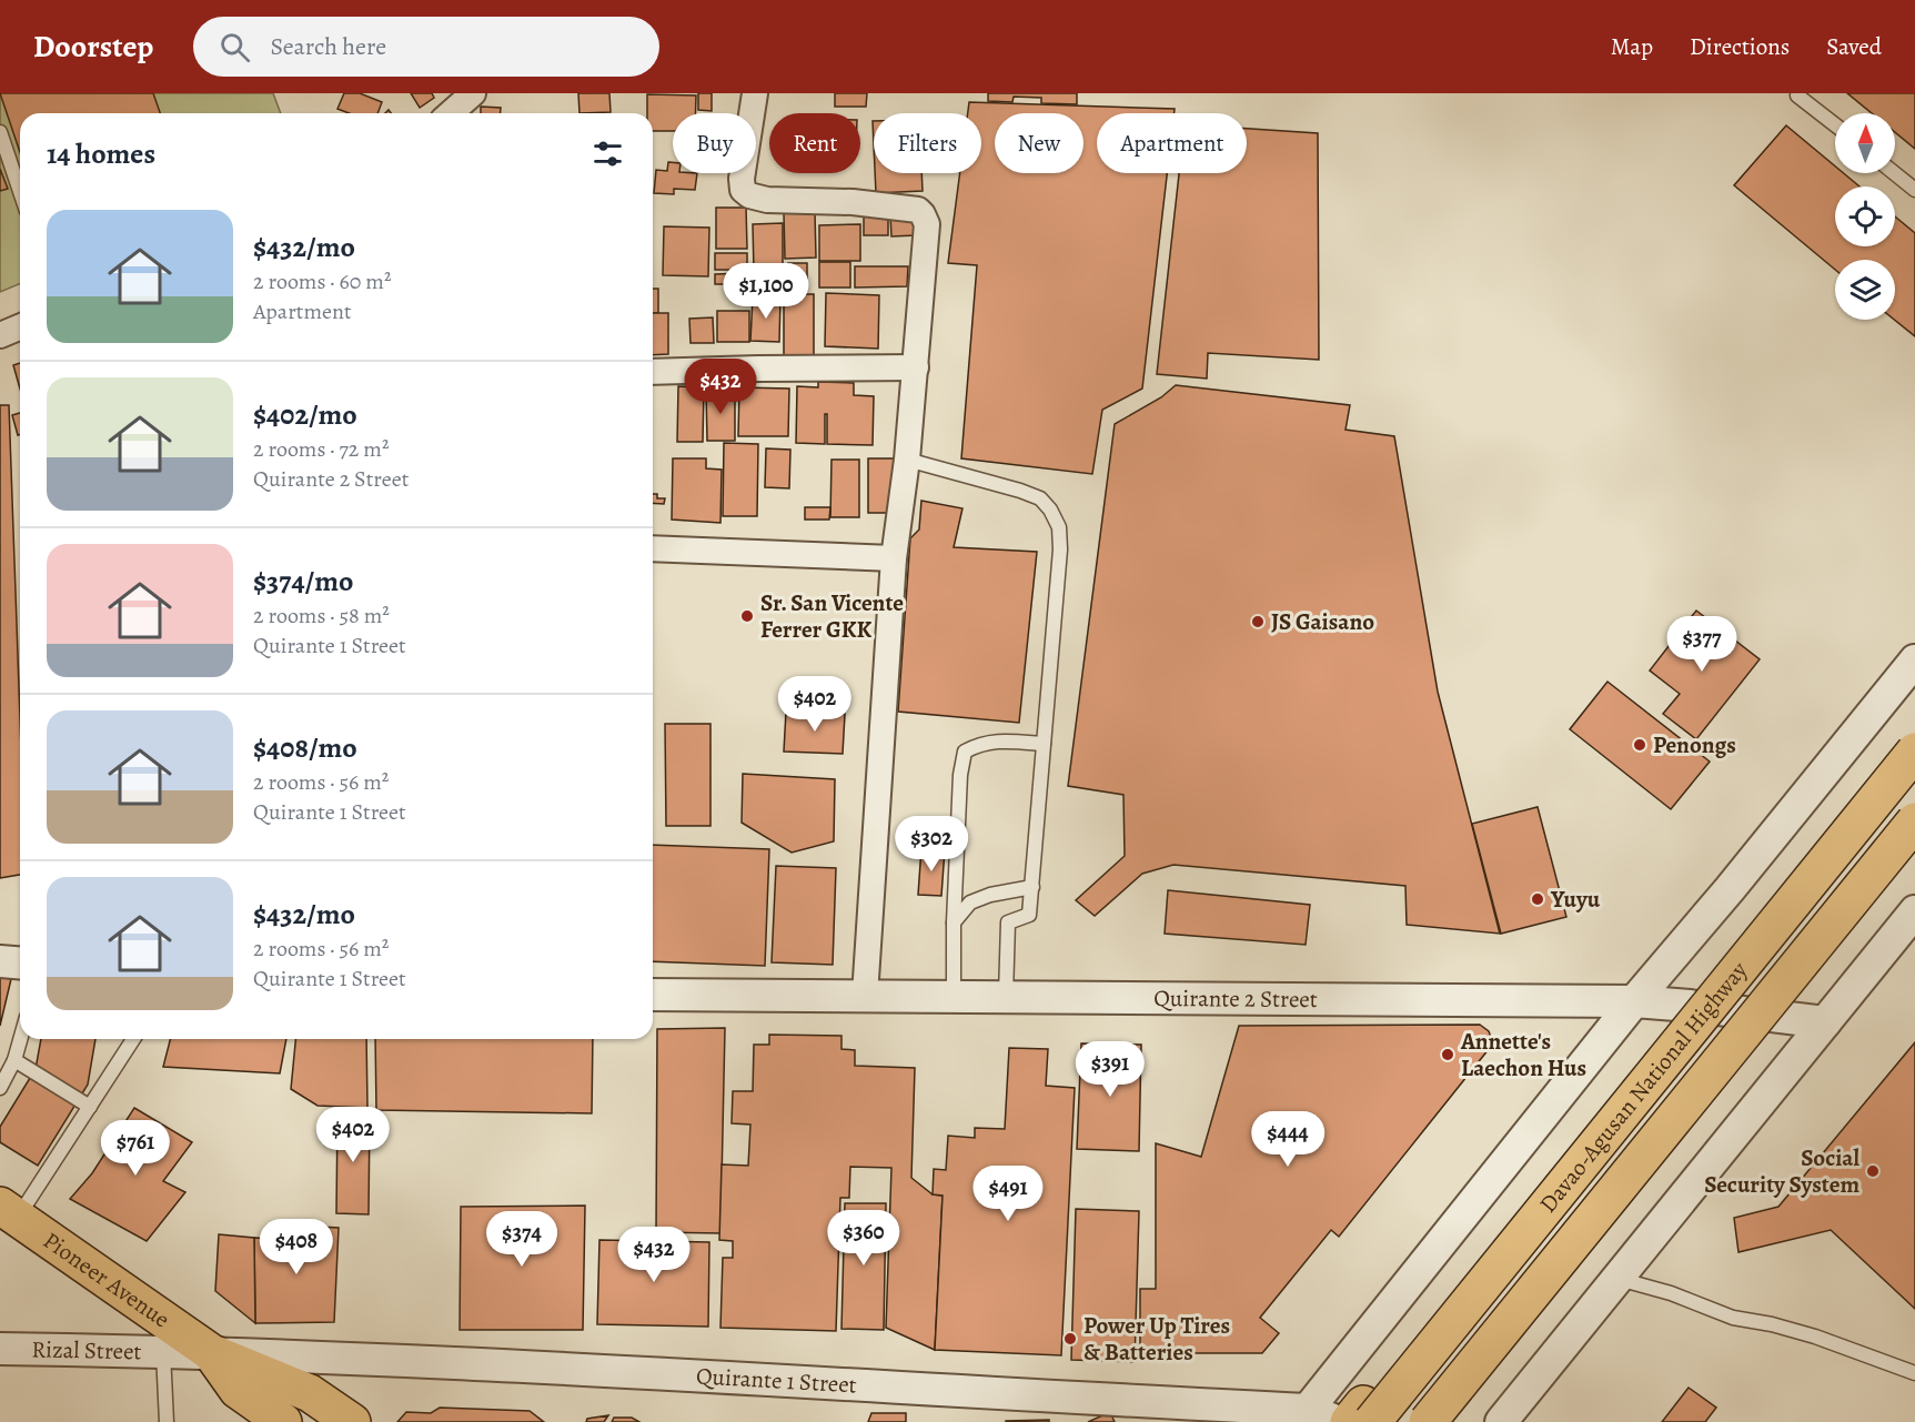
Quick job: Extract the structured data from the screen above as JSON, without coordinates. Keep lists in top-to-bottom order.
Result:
{
  "streets": {
    "highway": ["Davao-Agusan National Highway", "Pioneer Avenue"],
    "street": ["Quirante 2 Street", "Rizal Street", "Quirante 1 Street"]
  },
  "crossings": [
    ["Davao-Agusan National Highway", "Quirante 1 Street"],
    ["Pioneer Avenue", "Rizal Street"],
    ["Pioneer Avenue", "Quirante 1 Street"],
    ["Rizal Street", "Quirante 1 Street"]
  ],
  "places": [
    "Sr. San Vicente Ferrer GKK",
    "JS Gaisano",
    "Penongs",
    "Yuyu",
    "Annette's Laechon Hus",
    "Social Security System",
    "Power Up Tires & Batteries"
  ],
  "north": "top",
  "page": {
    "header": "Doorstep",
    "search": "Search here",
    "nav": ["Map", "Directions", "Saved"],
    "chip": [
      "Buy",
      "Rent",
      "Filters",
      "New",
      "Apartment"
    ],
    "heading": "14 homes",
    "list": [
      {
        "name": "$432/mo",
        "note": "2 rooms · 60 m² · Apartment"
      },
      {
        "name": "$402/mo",
        "note": "2 rooms · 72 m² · Quirante 2 Street"
      },
      {
        "name": "$374/mo",
        "note": "2 rooms · 58 m² · Quirante 1 Street"
      },
      {
        "name": "$408/mo",
        "note": "2 rooms · 56 m² · Quirante 1 Street"
      },
      {
        "name": "$432/mo",
        "note": "2 rooms · 56 m² · Quirante 1 Street"
      }
    ],
    "price": [
      "$1,100",
      "$432",
      "$377",
      "$402",
      "$302",
      "$391",
      "$402",
      "$444",
      "$761",
      "$491",
      "$360",
      "$374",
      "$408",
      "$432"
    ]
  }
}
